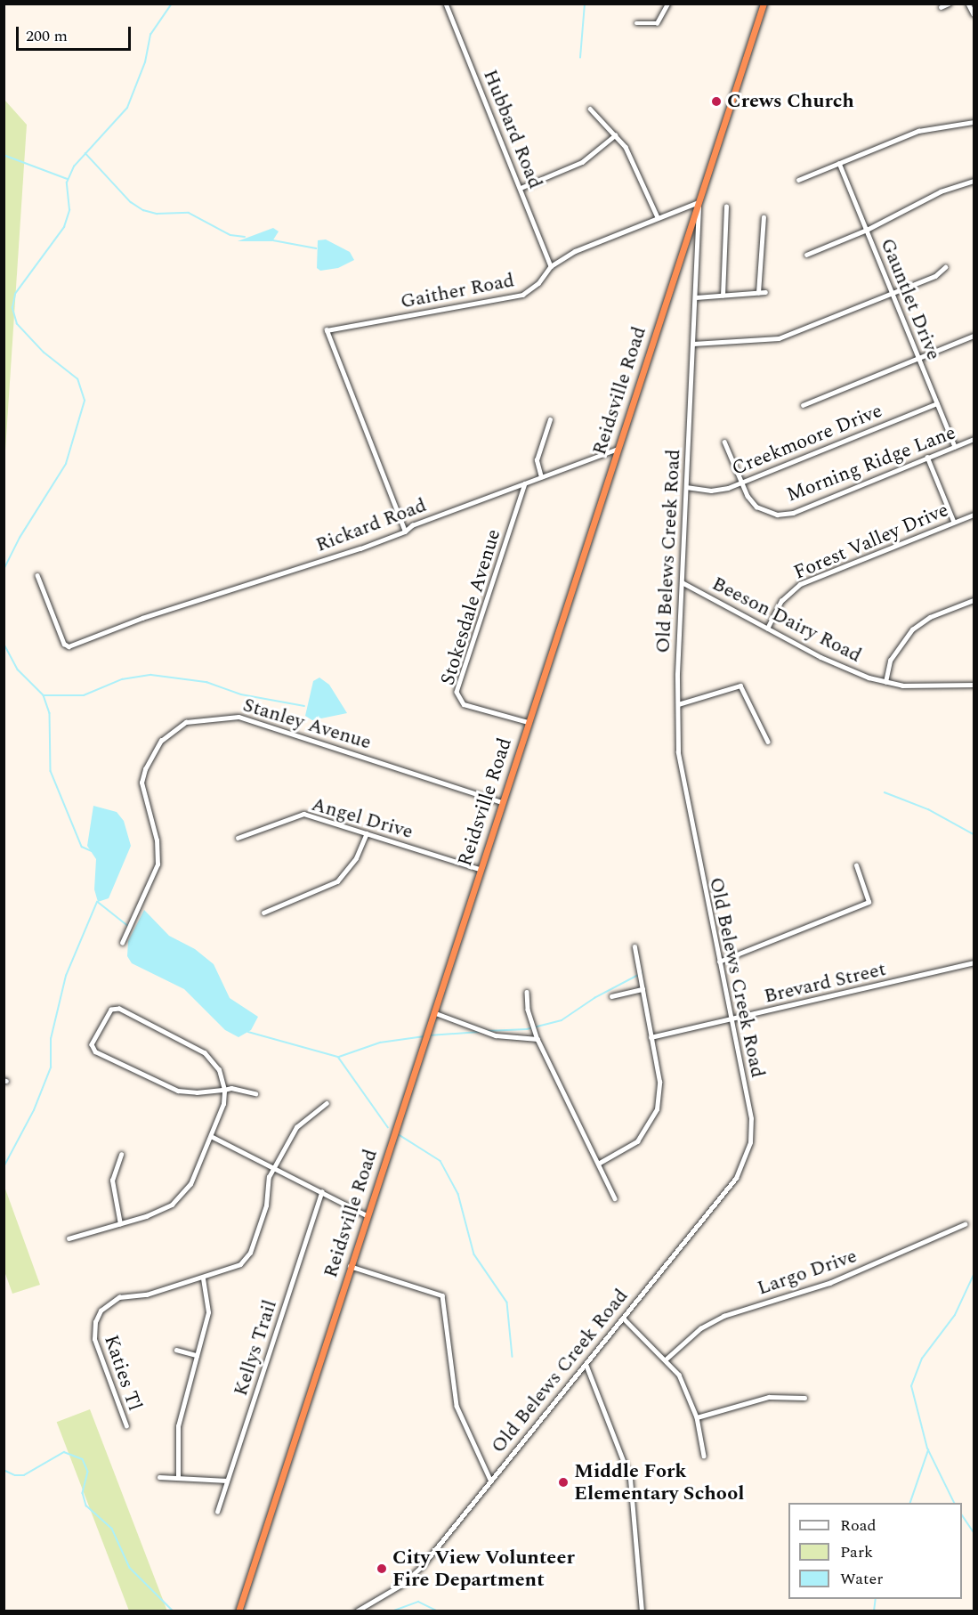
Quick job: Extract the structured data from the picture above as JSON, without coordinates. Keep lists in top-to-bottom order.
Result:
{
  "streets": {
    "highway": ["Reidsville Road"],
    "street": [
      "Hubbard Road",
      "Gaither Road",
      "Gauntlet Drive",
      "Creekmoore Drive",
      "Morning Ridge Lane",
      "Rickard Road",
      "Forest Valley Drive",
      "Old Belews Creek Road",
      "Stokesdale Avenue",
      "Beeson Dairy Road",
      "Stanley Avenue",
      "Angel Drive",
      "Brevard Street",
      "Largo Drive",
      "Kellys Trail",
      "Katies Tl"
    ]
  },
  "crossings": [
    ["Hubbard Road", "Gaither Road"],
    ["Gaither Road", "Reidsville Road"],
    ["Gaither Road", "Rickard Road"],
    ["Gaither Road", "Old Belews Creek Road"],
    ["Gauntlet Drive", "Creekmoore Drive"],
    ["Gauntlet Drive", "Morning Ridge Lane"],
    ["Reidsville Road", "Rickard Road"],
    ["Reidsville Road", "Old Belews Creek Road"],
    ["Reidsville Road", "Stokesdale Avenue"],
    ["Reidsville Road", "Stanley Avenue"],
    ["Reidsville Road", "Angel Drive"],
    ["Creekmoore Drive", "Morning Ridge Lane"],
    ["Creekmoore Drive", "Old Belews Creek Road"],
    ["Rickard Road", "Stokesdale Avenue"],
    ["Forest Valley Drive", "Beeson Dairy Road"],
    ["Old Belews Creek Road", "Beeson Dairy Road"],
    ["Old Belews Creek Road", "Brevard Street"]
  ],
  "places": ["Crews Church", "Middle Fork Elementary School", "City View Volunteer Fire Department"],
  "legend": ["Road", "Park", "Water"],
  "scale_bar": "200 m"
}
